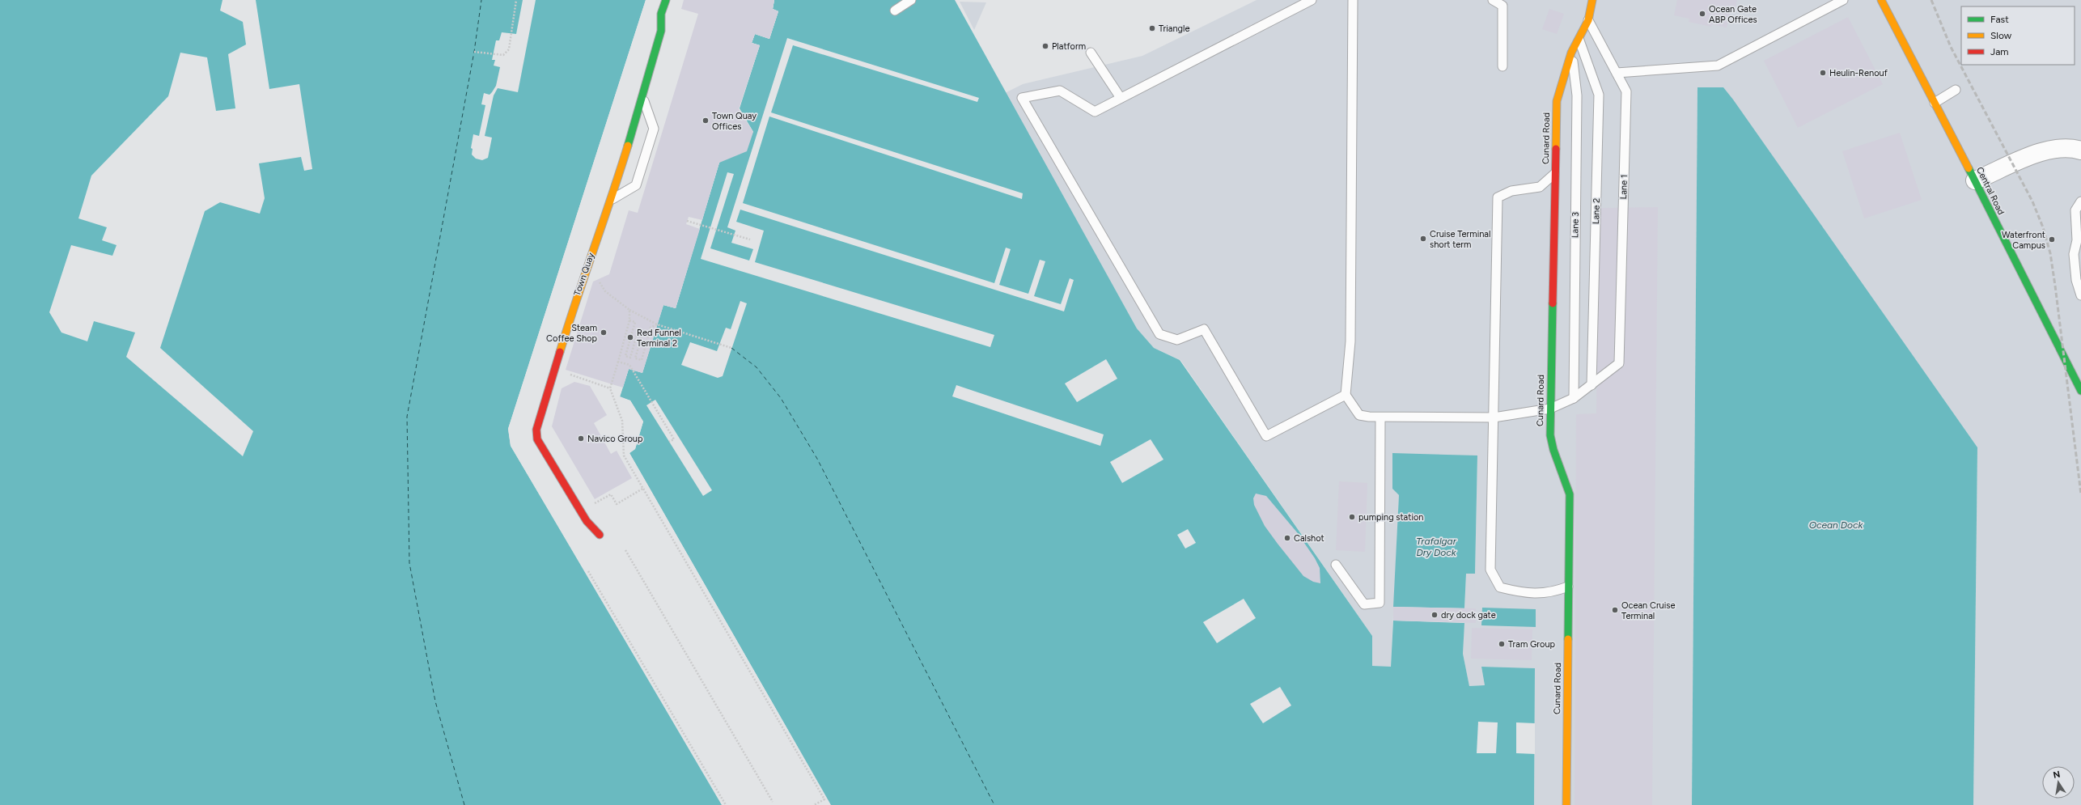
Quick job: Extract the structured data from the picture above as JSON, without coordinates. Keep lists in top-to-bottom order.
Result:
{
  "streets": {
    "street": ["Cunard Road", "Central Road", "Town Quay"],
    "lane": ["Lane 1", "Lane 2", "Lane 3"]
  },
  "crossings": [
    ["Cunard Road", "Lane 1"],
    ["Cunard Road", "Lane 2"],
    ["Cunard Road", "Lane 3"],
    ["Lane 1", "Lane 2"]
  ],
  "water": ["Ocean Dock", "Trafalgar Dry Dock"],
  "places": [
    "Ocean Gate ABP Offices",
    "Triangle",
    "Platform",
    "Heulin-Renouf",
    "Town Quay Offices",
    "Cruise Terminal short term",
    "Waterfront Campus",
    "Steam Coffee Shop",
    "Red Funnel Terminal 2",
    "Navico Group",
    "pumping station",
    "Calshot",
    "Ocean Cruise Terminal",
    "dry dock gate",
    "Tram Group"
  ],
  "legend": ["Fast", "Slow", "Jam"],
  "north": "top"
}
